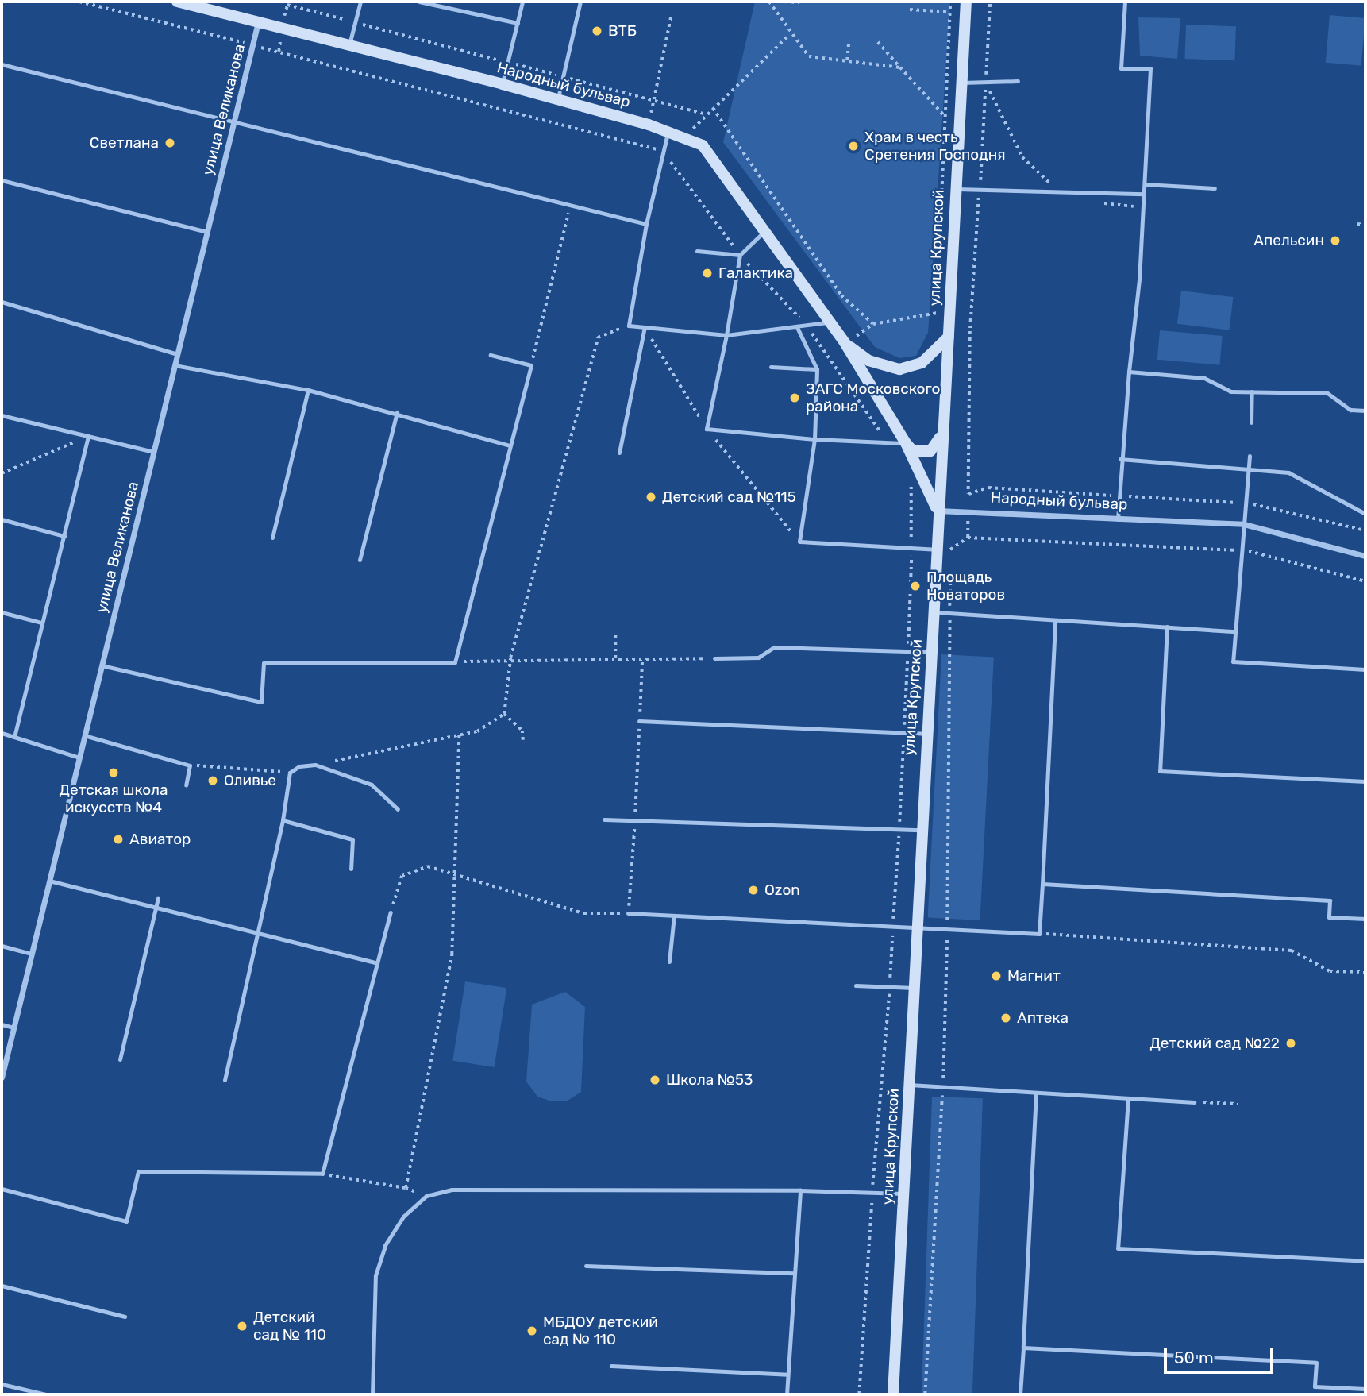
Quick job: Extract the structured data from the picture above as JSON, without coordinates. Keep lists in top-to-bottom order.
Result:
{
  "streets": {
    "street": ["Народный бульвар", "улица Великанова", "улица Крупской"]
  },
  "crossings": [
    ["Народный бульвар", "улица Великанова"],
    ["Народный бульвар", "улица Крупской"]
  ],
  "places": [
    "ВТБ",
    "Светлана",
    "Храм в честь Сретения Господня",
    "Апельсин",
    "Галактика",
    "ЗАГС Московского района",
    "Детский сад №115",
    "Площадь Новаторов",
    "Детская школа искусств №4",
    "Оливье",
    "Авиатор",
    "Ozon",
    "Магнит",
    "Аптека",
    "Детский сад №22",
    "Школа №53",
    "Детский сад № 110",
    "МБДОУ детский сад № 110"
  ],
  "scale_bar": "50 m"
}
